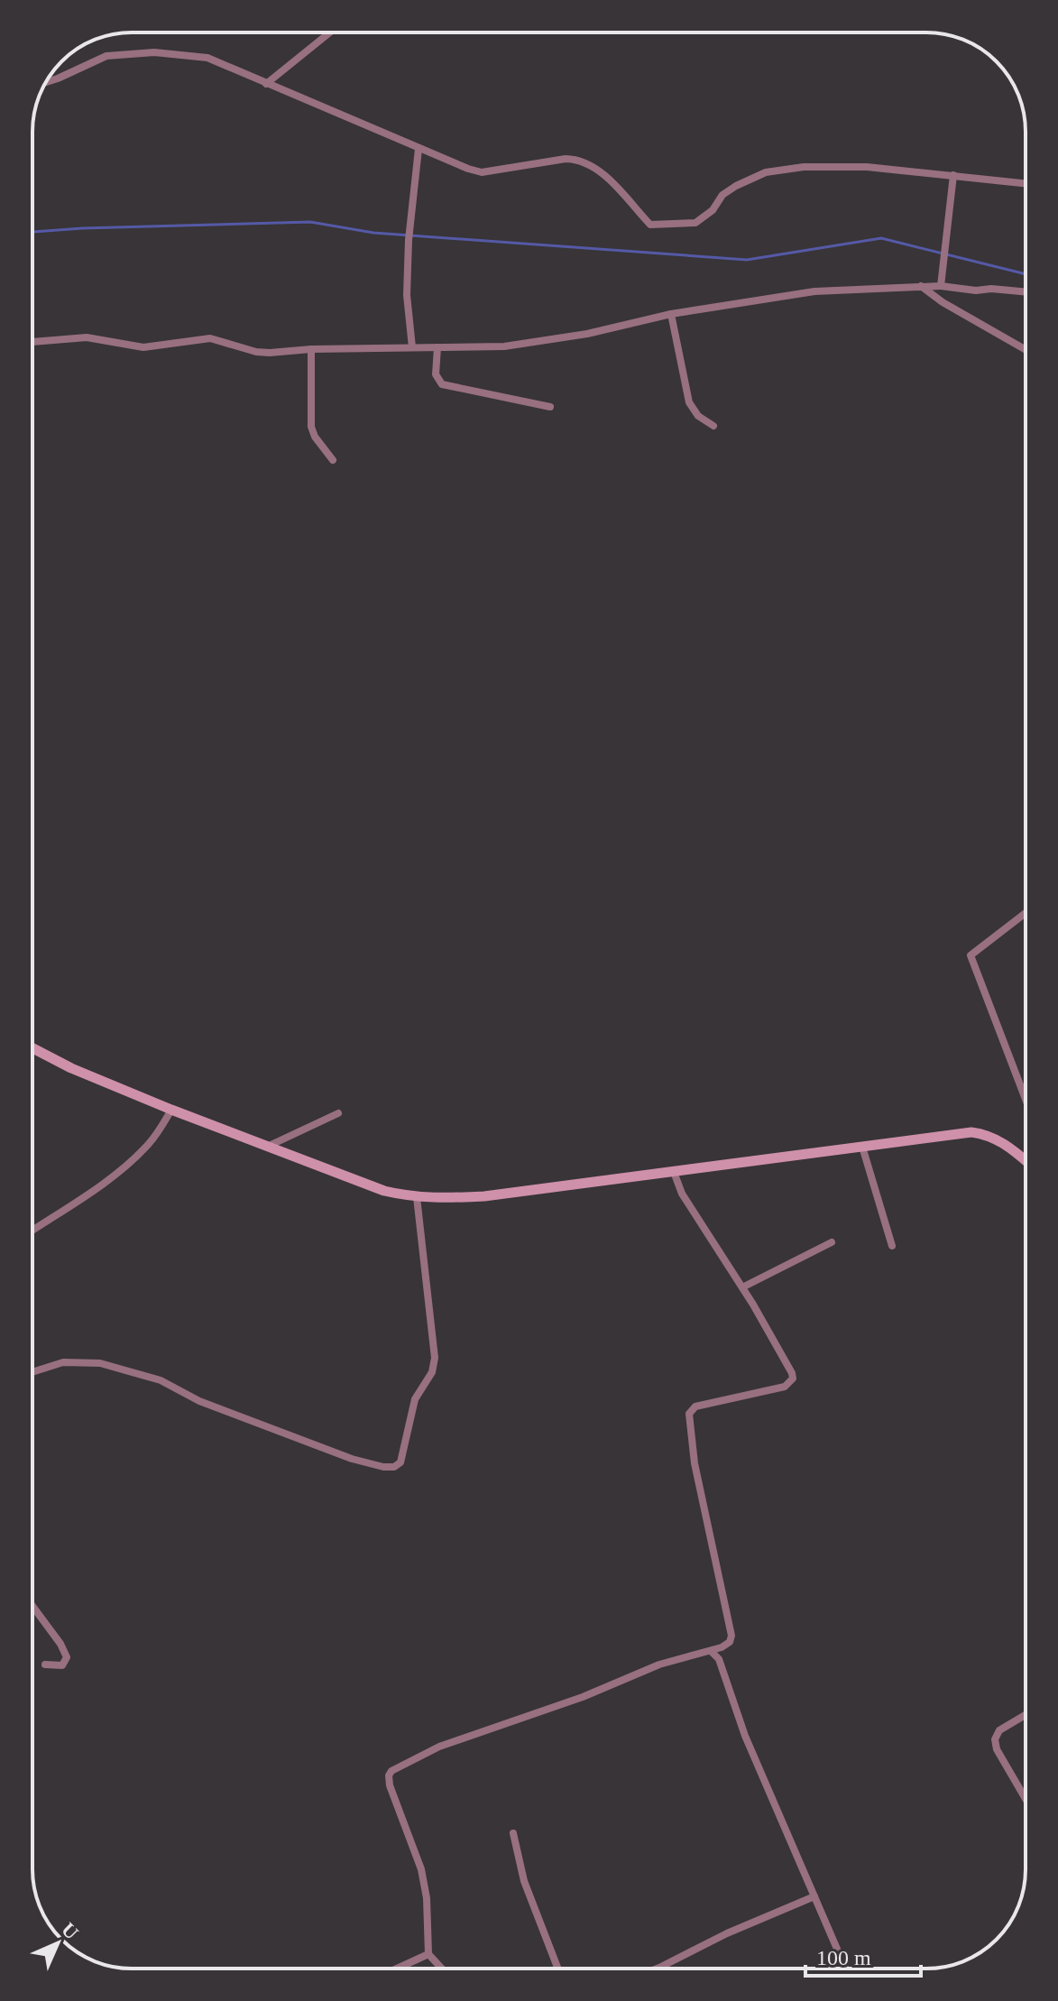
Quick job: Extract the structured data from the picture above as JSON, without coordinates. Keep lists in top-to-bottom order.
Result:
{
  "scale_bar": "100 m",
  "north": "top right"
}
